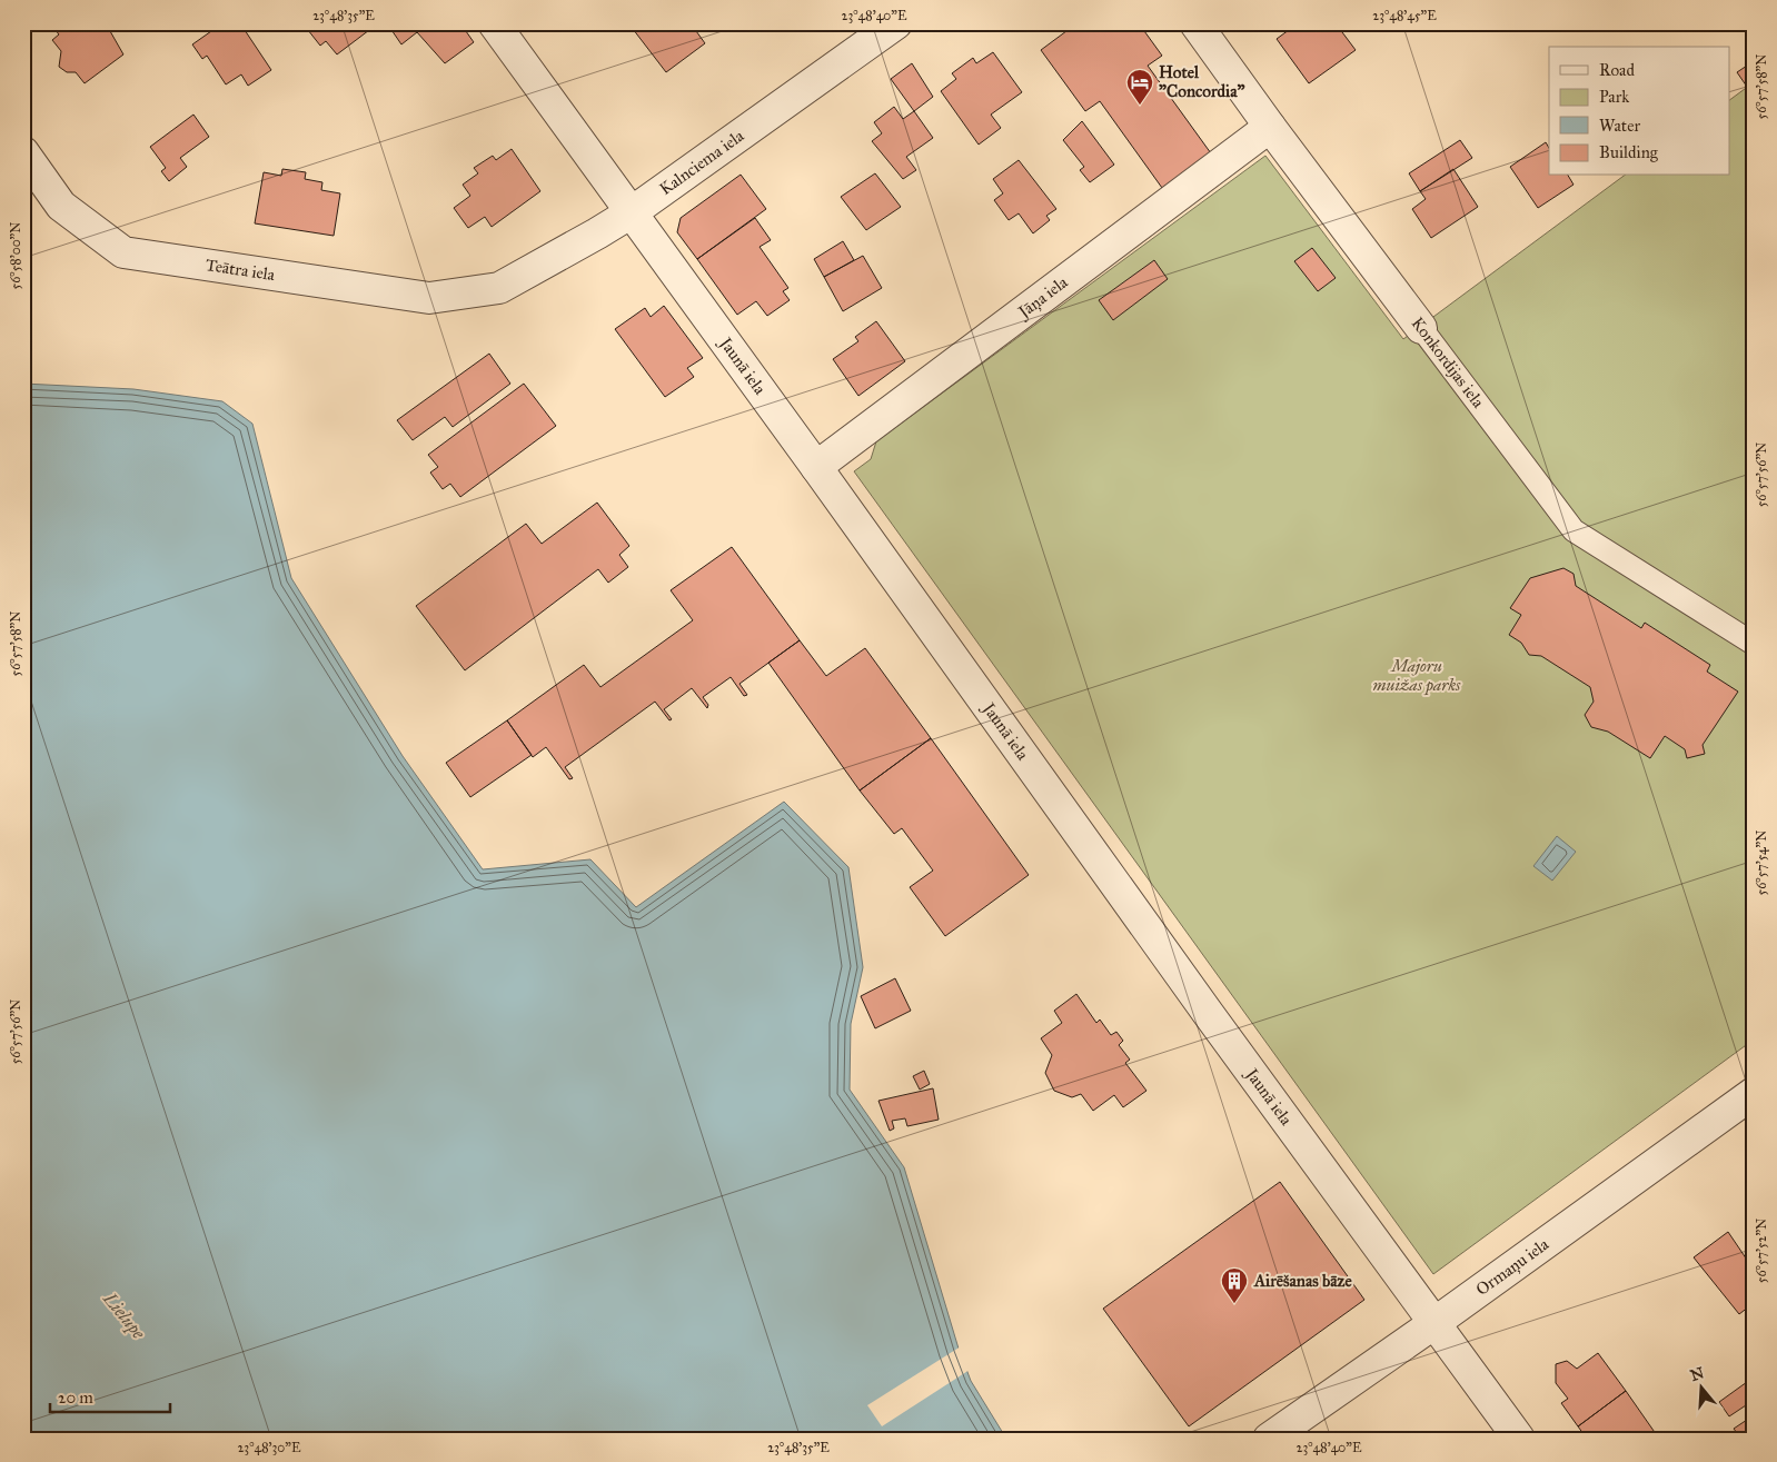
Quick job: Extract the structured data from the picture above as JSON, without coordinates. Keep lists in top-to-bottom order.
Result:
{
  "streets": {
    "street": [
      "Kalnciema iela",
      "Teātra iela",
      "Jāņa iela",
      "Konkordijas iela",
      "Jaunā iela",
      "Ormaņu iela"
    ]
  },
  "crossings": [
    ["Kalnciema iela", "Teātra iela"],
    ["Kalnciema iela", "Jaunā iela"],
    ["Jāņa iela", "Konkordijas iela"],
    ["Jāņa iela", "Jaunā iela"],
    ["Jaunā iela", "Ormaņu iela"]
  ],
  "water": ["Lielupe"],
  "parks": ["Majoru muižas parks"],
  "places": {
    "hotel": ["Hotel \"Concordia\""],
    "building": ["Airēšanas bāze"]
  },
  "legend": [
    "Road",
    "Park",
    "Water",
    "Building"
  ],
  "scale_bar": "20 m",
  "north": "top",
  "coordinates": [
    "23°48'35\"E",
    "23°48'40\"E",
    "23°48'45\"E",
    "56°57'58\"N",
    "56°58'00\"N",
    "56°57'56\"N",
    "56°57'54\"N",
    "56°57'52\"N",
    "23°48'30\"E"
  ]
}
